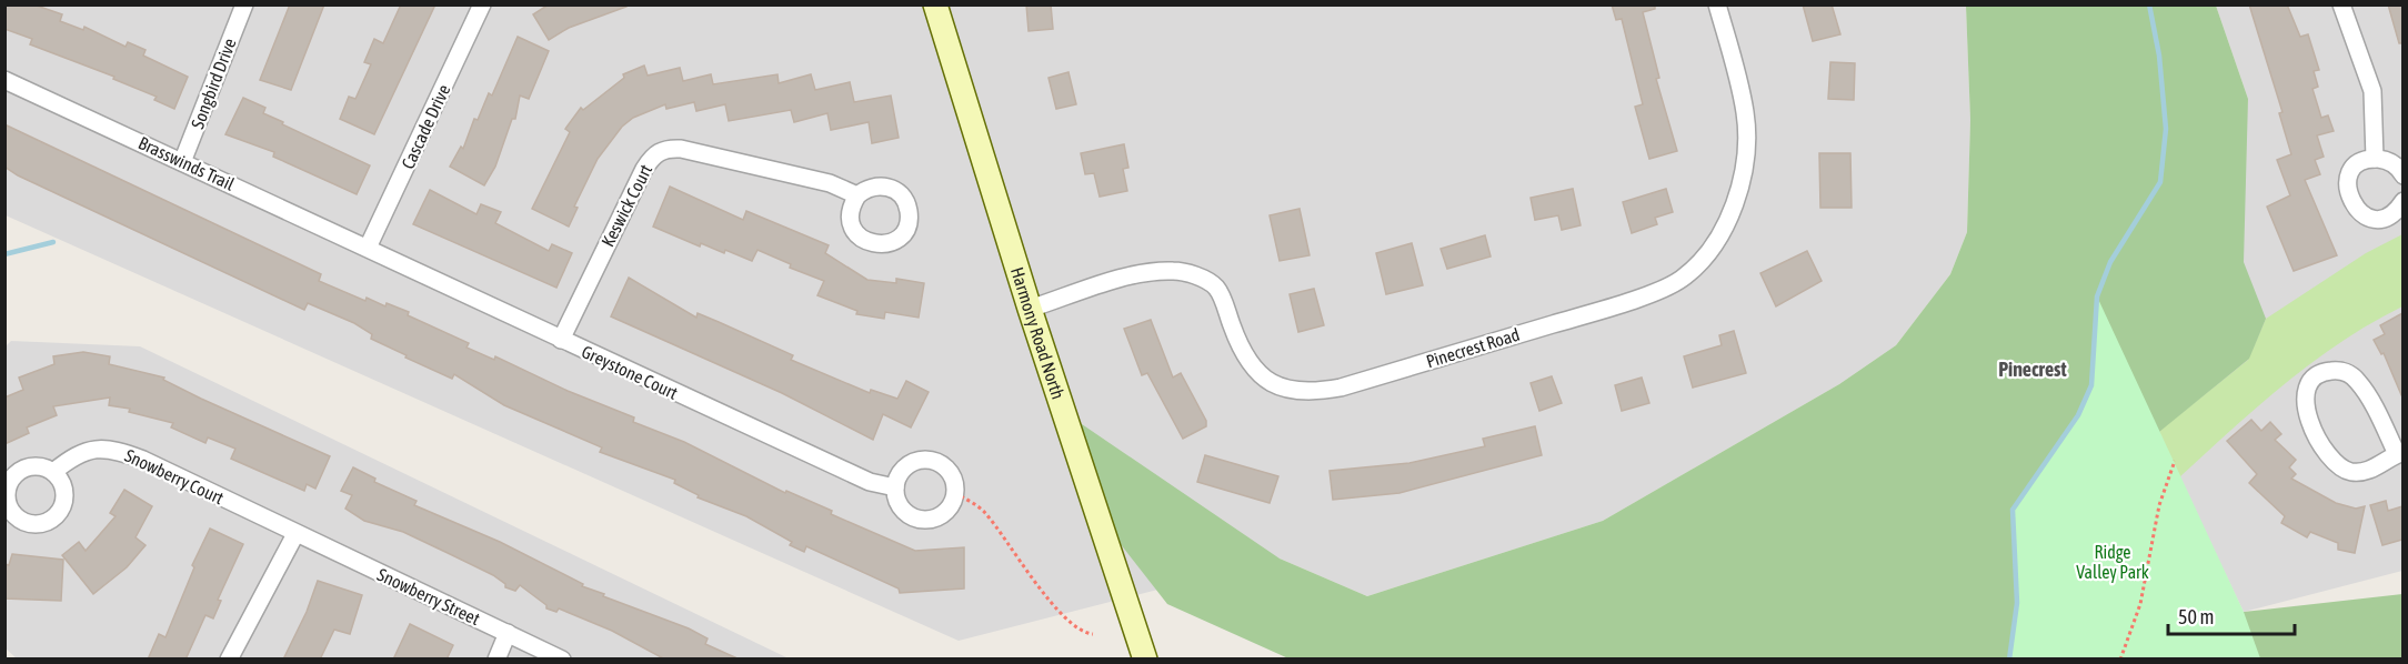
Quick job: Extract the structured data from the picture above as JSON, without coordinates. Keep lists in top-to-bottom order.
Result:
{
  "streets": {
    "main road": ["Harmony Road North"],
    "street": [
      "Songbird Drive",
      "Cascade Drive",
      "Brasswinds Trail",
      "Keswick Court",
      "Pinecrest Road",
      "Greystone Court",
      "Snowberry Court",
      "Snowberry Street"
    ]
  },
  "crossings": [
    ["Songbird Drive", "Brasswinds Trail"],
    ["Cascade Drive", "Brasswinds Trail"],
    ["Cascade Drive", "Greystone Court"],
    ["Brasswinds Trail", "Greystone Court"],
    ["Keswick Court", "Greystone Court"],
    ["Harmony Road North", "Pinecrest Road"],
    ["Snowberry Court", "Snowberry Street"]
  ],
  "districts": ["Pinecrest"],
  "parks": ["Ridge Valley Park"],
  "scale_bar": "50 m"
}
